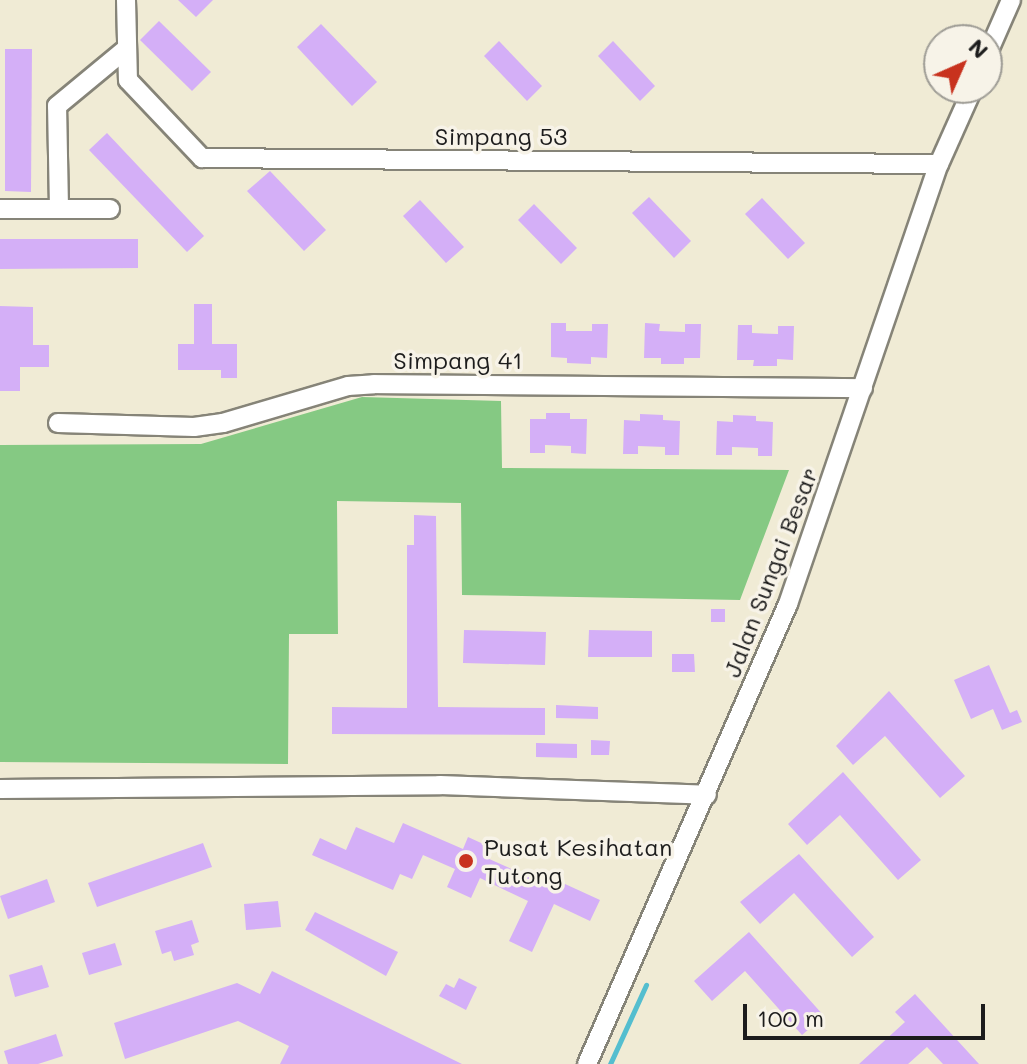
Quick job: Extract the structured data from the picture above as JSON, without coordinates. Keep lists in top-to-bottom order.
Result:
{
  "streets": {
    "street": ["Simpang 53", "Simpang 41", "Jalan Sungai Besar"]
  },
  "crossings": [
    ["Simpang 53", "Jalan Sungai Besar"],
    ["Simpang 41", "Jalan Sungai Besar"]
  ],
  "places": ["Pusat Kesihatan Tutong"],
  "scale_bar": "100 m",
  "north": "top right"
}
